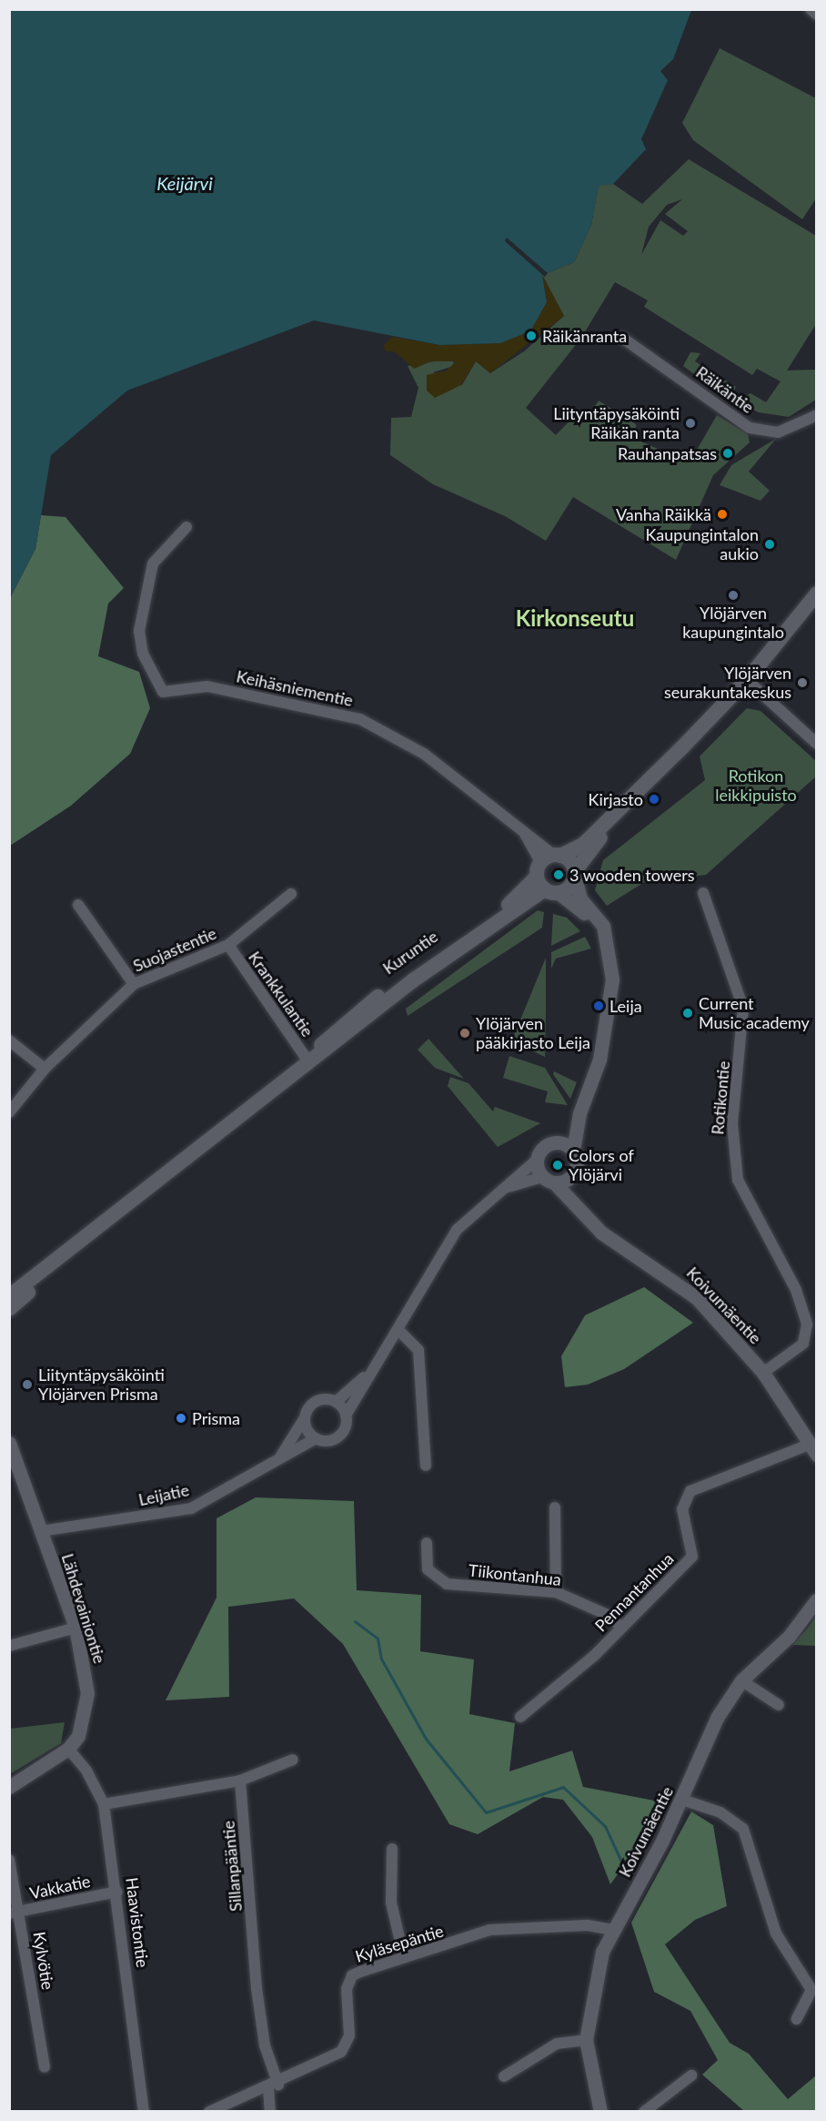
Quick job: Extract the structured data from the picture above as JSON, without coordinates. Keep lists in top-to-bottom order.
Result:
{
  "streets": {
    "main road": ["Kuruntie"],
    "street": [
      "Räikäntie",
      "Keihäsniementie",
      "Suojastentie",
      "Krankkulantie",
      "Rotikontie",
      "Koivumäentie",
      "Leijatie",
      "Tiikontanhua",
      "Pennantanhua",
      "Lähdevainiontie",
      "Sillanpääntie",
      "Vakkatie",
      "Haavistontie",
      "Kyläsepäntie",
      "Kylvötie"
    ]
  },
  "crossings": [
    ["Keihäsniementie", "Kuruntie"],
    ["Suojastentie", "Krankkulantie"],
    ["Kuruntie", "Krankkulantie"],
    ["Rotikontie", "Koivumäentie"],
    ["Koivumäentie", "Leijatie"],
    ["Koivumäentie", "Pennantanhua"],
    ["Koivumäentie", "Kyläsepäntie"],
    ["Leijatie", "Lähdevainiontie"],
    ["Tiikontanhua", "Pennantanhua"],
    ["Lähdevainiontie", "Haavistontie"],
    ["Sillanpääntie", "Kyläsepäntie"],
    ["Vakkatie", "Haavistontie"],
    ["Vakkatie", "Kylvötie"]
  ],
  "districts": ["Kirkonseutu"],
  "water": ["Keijärvi"],
  "parks": ["Rotikon leikkipuisto"],
  "places": [
    "Räikänranta",
    "Liityntäpysäköinti Räikän ranta",
    "Rauhanpatsas",
    "Vanha Räikkä",
    "Kaupungintalon aukio",
    "Ylöjärven kaupungintalo",
    "Ylöjärven seurakuntakeskus",
    "Kirjasto",
    "3 wooden towers",
    "Leija",
    "Current Music academy",
    "Ylöjärven pääkirjasto Leija",
    "Colors of Ylöjärvi",
    "Liityntäpysäköinti Ylöjärven Prisma",
    "Prisma"
  ]
}
